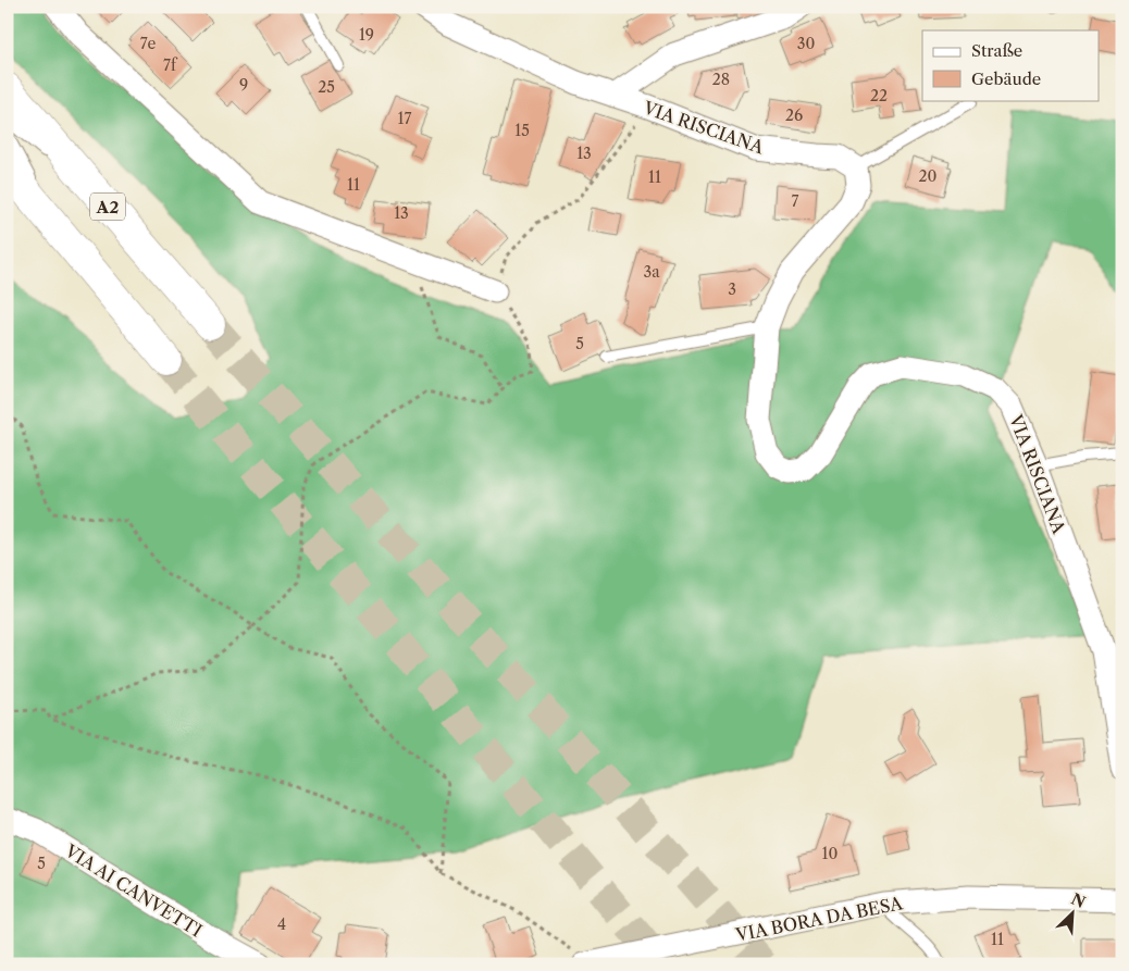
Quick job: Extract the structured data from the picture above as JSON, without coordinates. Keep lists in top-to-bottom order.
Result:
{
  "streets": {
    "highway": ["A2"],
    "street": ["VIA RISCIANA", "VIA AI CANVETTI", "VIA BORA DA BESA"]
  },
  "house_numbers": [
    "19",
    "7e",
    "30",
    "7f",
    "28",
    "9",
    "25",
    "22",
    "26",
    "17",
    "15",
    "13",
    "20",
    "11",
    "11",
    "7",
    "13",
    "3a",
    "3",
    "5",
    "10",
    "5",
    "4",
    "11"
  ],
  "legend": ["Straße", "Gebäude"],
  "north": "top right"
}
